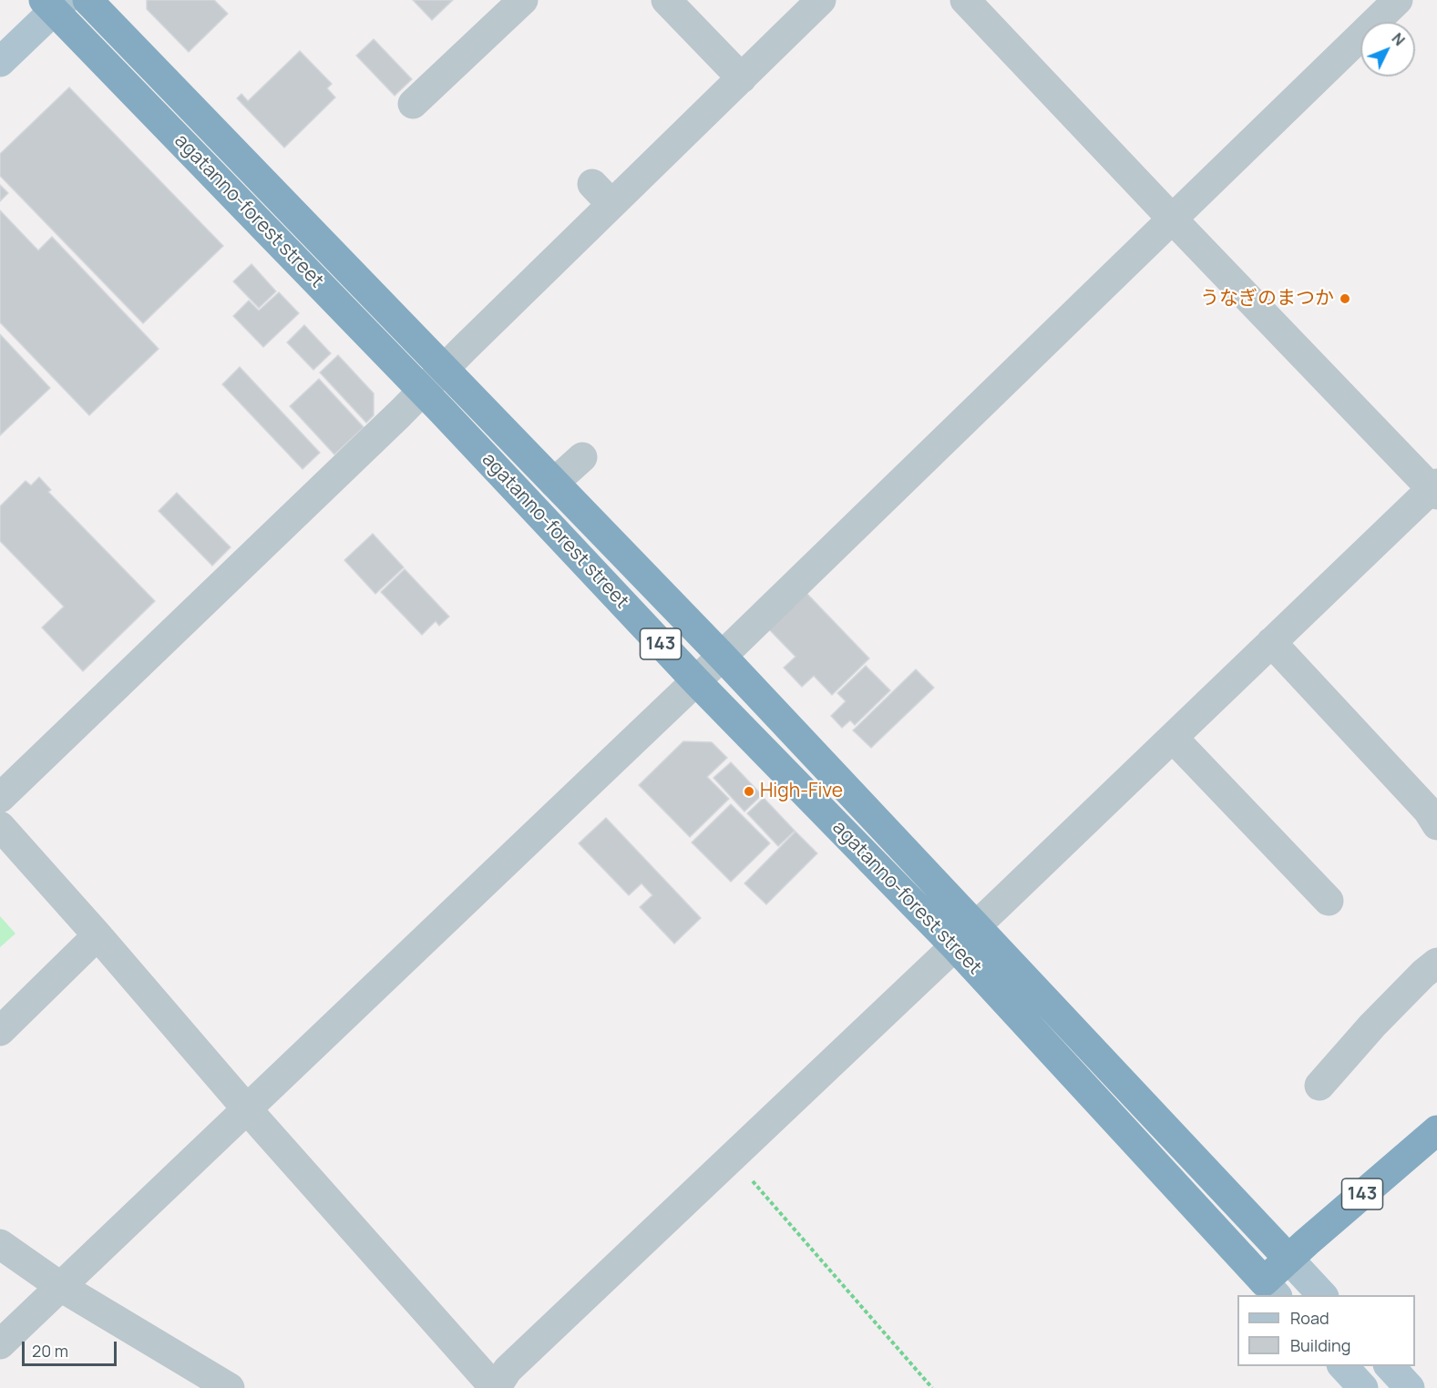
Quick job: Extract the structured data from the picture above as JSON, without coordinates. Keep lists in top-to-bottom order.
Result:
{
  "streets": {
    "highway": ["agatanno-forest street", "143"]
  },
  "crossings": [
    ["agatanno-forest street", "143"]
  ],
  "places": ["うなぎのまつか", "High-Five"],
  "legend": ["Road", "Building"],
  "scale_bar": "20 m",
  "north": "top right"
}
